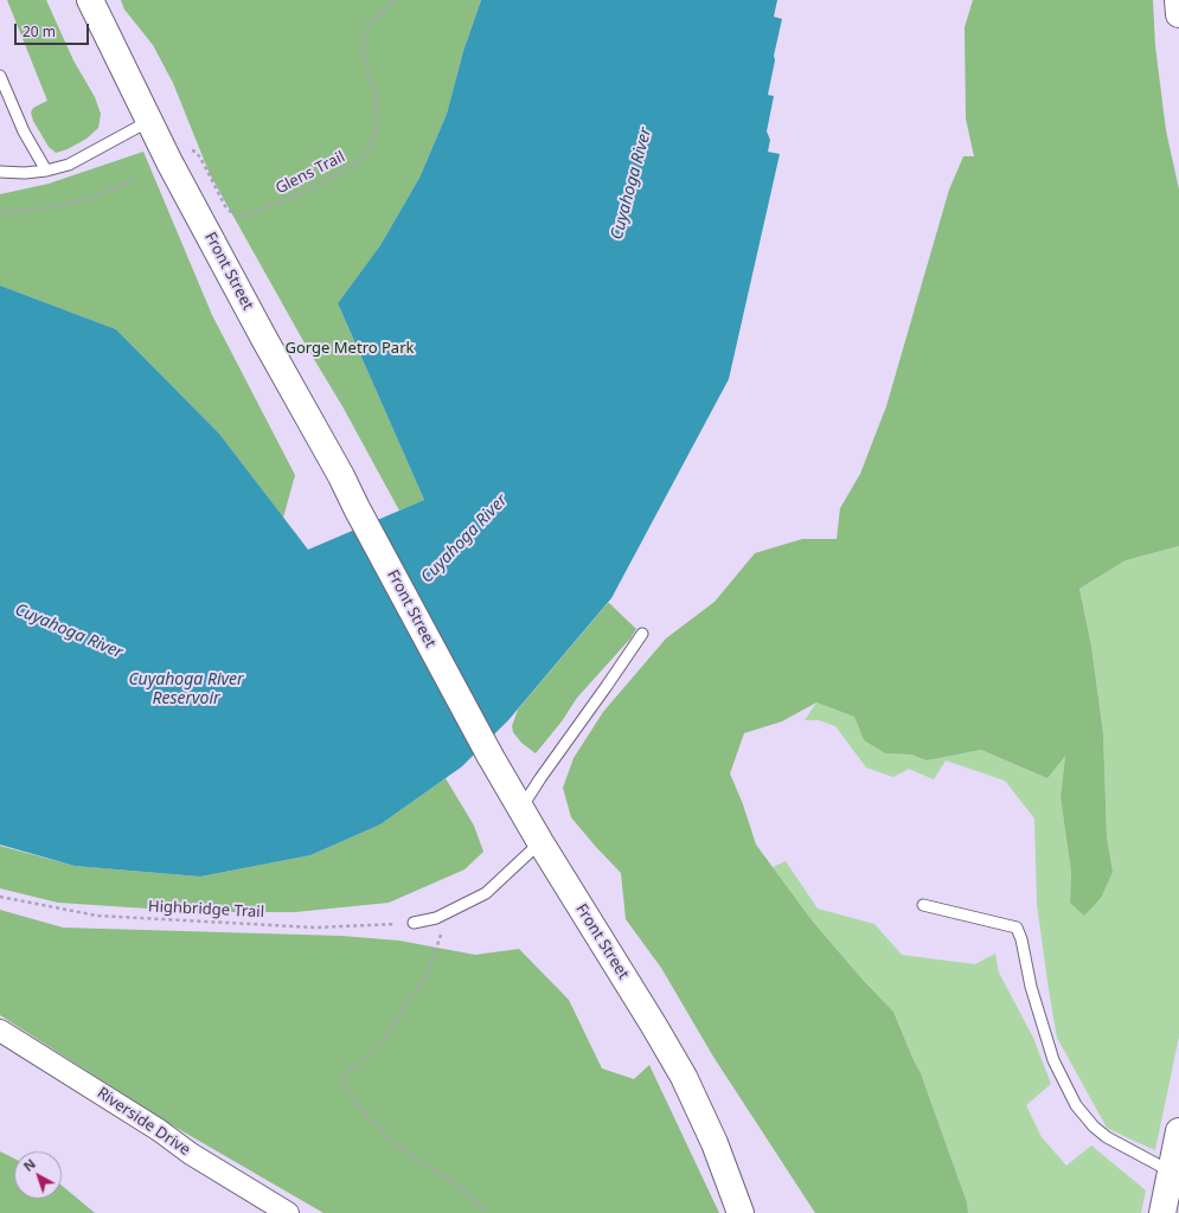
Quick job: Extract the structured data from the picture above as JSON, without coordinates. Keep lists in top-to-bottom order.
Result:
{
  "streets": {
    "main road": ["Front Street"],
    "street": ["Riverside Drive"],
    "path": ["Glens Trail", "Highbridge Trail"]
  },
  "water": ["Cuyahoga River", "Cuyahoga River Reservoir"],
  "parks": ["Gorge Metro Park"],
  "scale_bar": "20 m",
  "north": "top left"
}
